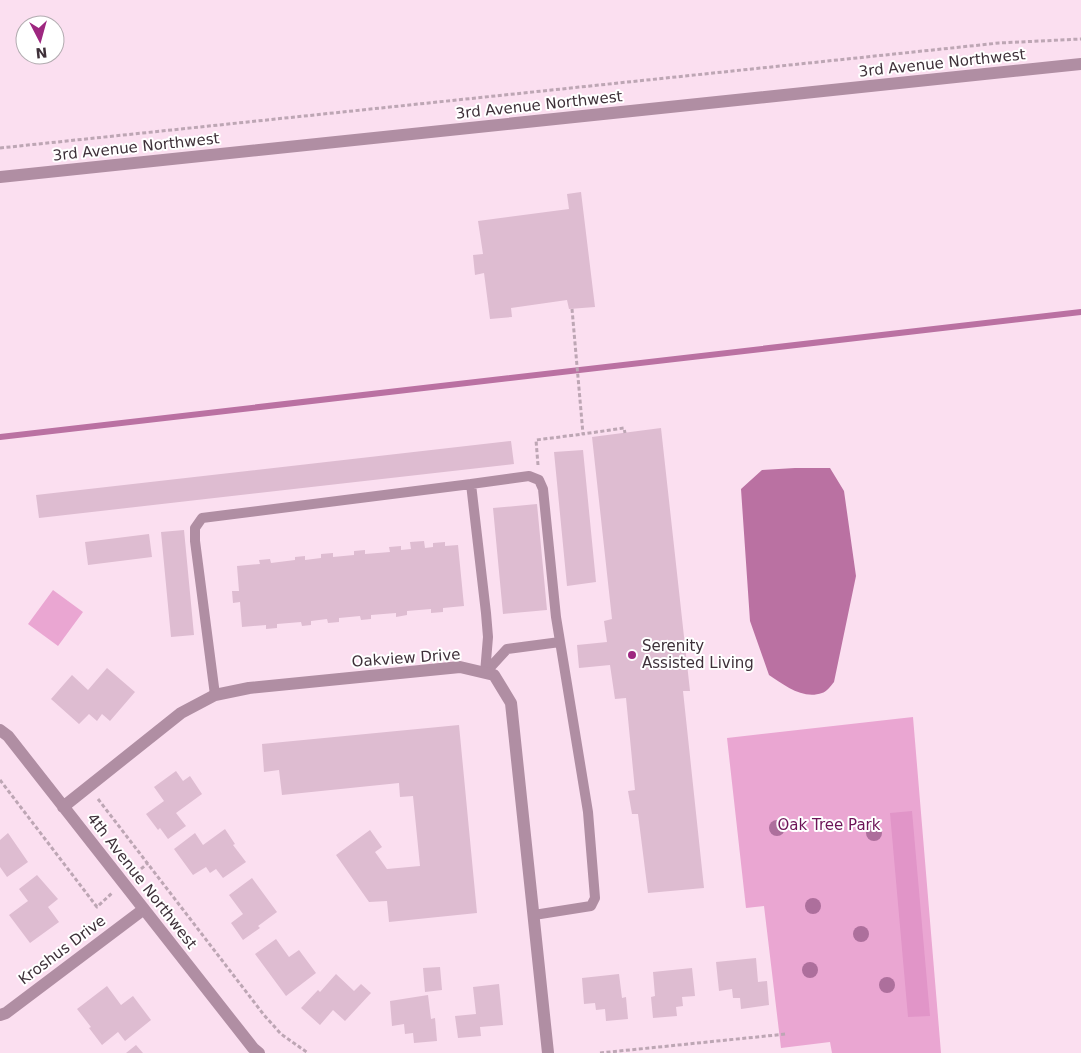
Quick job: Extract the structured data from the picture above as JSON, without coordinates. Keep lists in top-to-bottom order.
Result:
{
  "streets": {
    "street": [
      "3rd Avenue Northwest",
      "Oakview Drive",
      "4th Avenue Northwest",
      "Kroshus Drive"
    ]
  },
  "crossings": [
    ["Oakview Drive", "4th Avenue Northwest"],
    ["4th Avenue Northwest", "Kroshus Drive"]
  ],
  "parks": ["Oak Tree Park"],
  "places": ["Serenity Assisted Living"],
  "north": "bottom"
}
